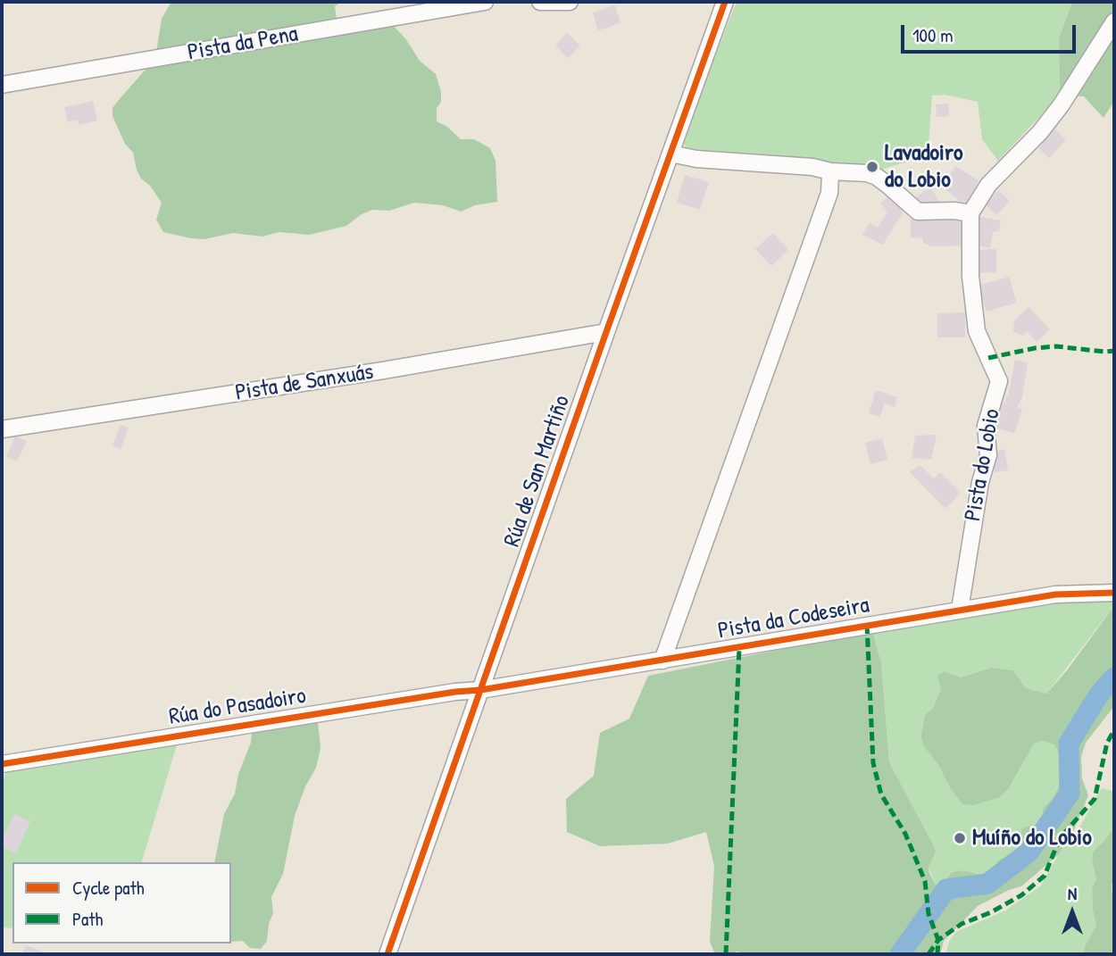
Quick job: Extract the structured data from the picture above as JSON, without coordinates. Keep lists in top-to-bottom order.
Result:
{
  "streets": {
    "street": [
      "Pista da Pena",
      "Pista de Sanxuás",
      "Pista do Lobio",
      "Rúa de San Martiño",
      "Pista da Codeseira",
      "Rúa do Pasadoiro"
    ]
  },
  "crossings": [
    ["Pista de Sanxuás", "Rúa de San Martiño"],
    ["Pista do Lobio", "Pista da Codeseira"],
    ["Rúa de San Martiño", "Pista da Codeseira"],
    ["Rúa de San Martiño", "Rúa do Pasadoiro"],
    ["Pista da Codeseira", "Rúa do Pasadoiro"]
  ],
  "places": ["Lavadoiro do Lobio", "Muíño do Lobio"],
  "legend": ["Cycle path", "Path"],
  "scale_bar": "100 m",
  "north": "top"
}
